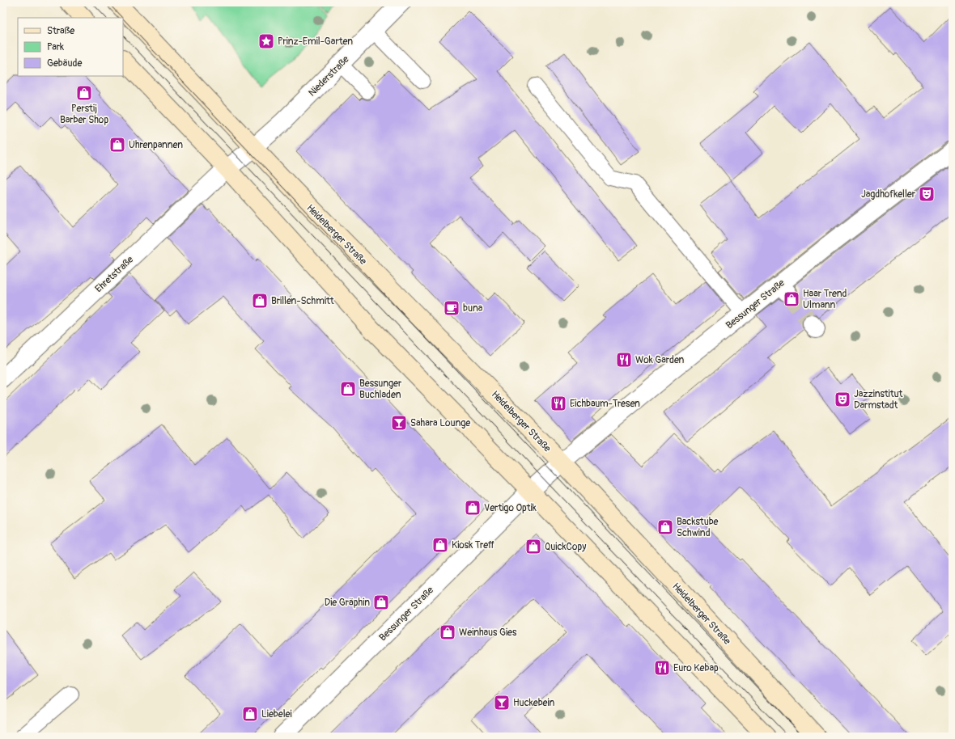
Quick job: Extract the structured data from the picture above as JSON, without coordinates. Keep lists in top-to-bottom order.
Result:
{
  "streets": {
    "main road": ["Heidelberger Straße"],
    "street": ["Niederstraße", "Ehretstraße", "Bessunger Straße"]
  },
  "crossings": [
    ["Niederstraße", "Heidelberger Straße"],
    ["Niederstraße", "Ehretstraße"],
    ["Heidelberger Straße", "Bessunger Straße"]
  ],
  "places": {
    "place": ["Prinz-Emil-Garten"],
    "shop": [
      "Perstij Barber Shop",
      "Uhrenpannen",
      "Haar Trend Ulmann",
      "Brillen-Schmitt",
      "Bessunger Buchladen",
      "Vertigo Optik",
      "Backstube Schwind",
      "Kiosk Treff",
      "QuickCopy",
      "Die Gräphin",
      "Weinhaus Gies",
      "Liebelei"
    ],
    "theatre": ["Jagdhofkeller", "Jazzinstitut Darmstadt"],
    "cafe": ["buna"],
    "restaurant": ["Wok Garden", "Eichbaum-Tresen", "Euro Kebap"],
    "bar": ["Sahara Lounge", "Huckebein"]
  },
  "legend": ["Straße", "Park", "Gebäude"]
}
